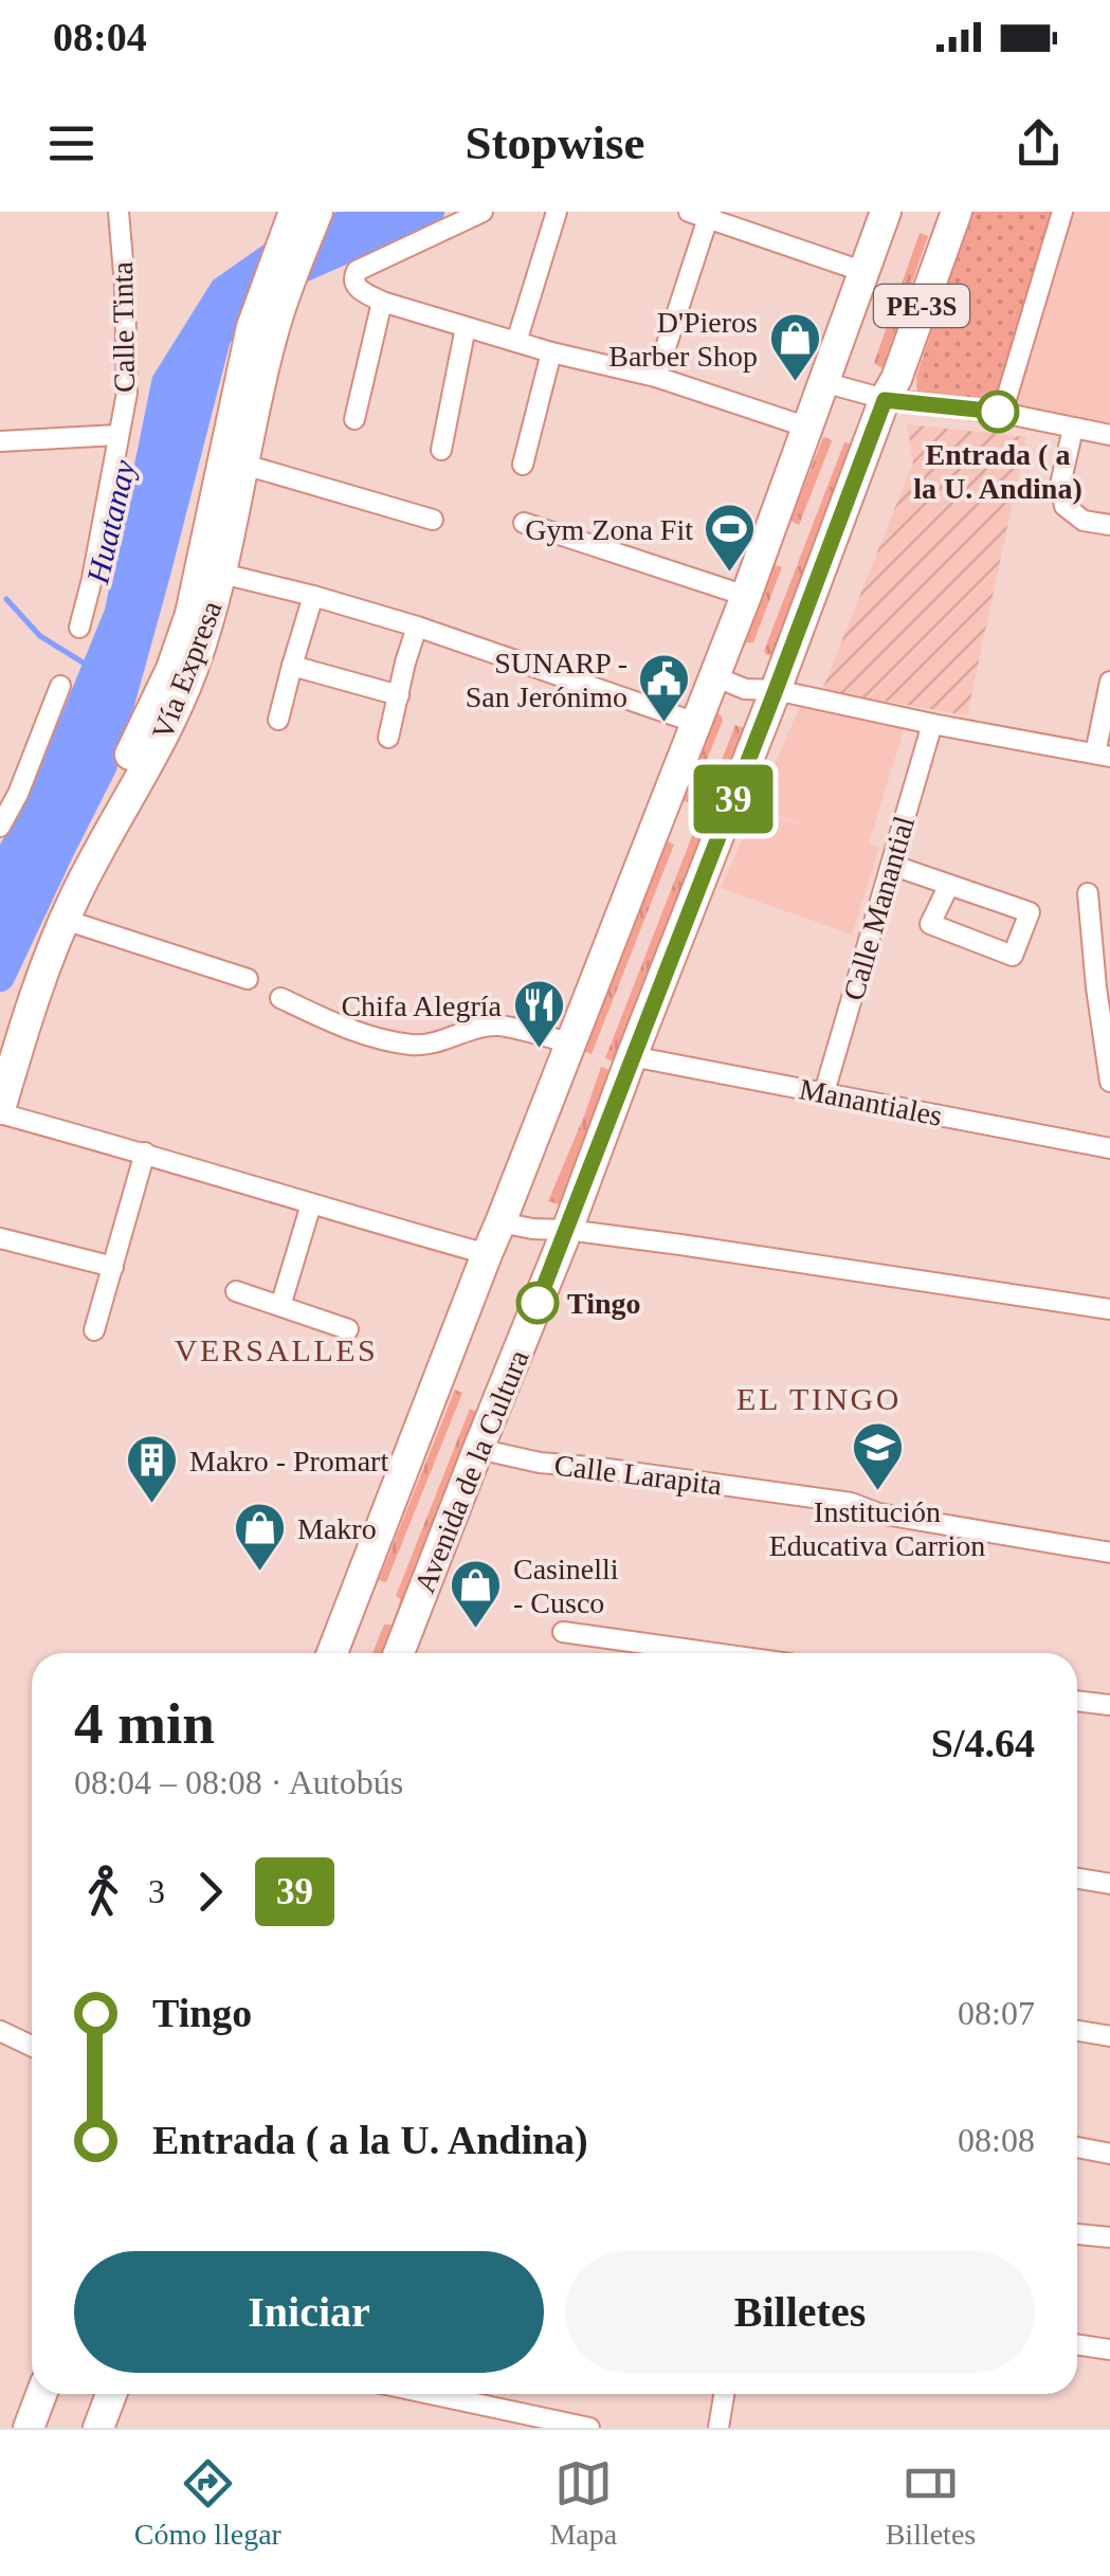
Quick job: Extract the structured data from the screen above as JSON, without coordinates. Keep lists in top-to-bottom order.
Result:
{
  "streets": {
    "main road": ["PE-3S", "Vía Expresa", "Avenida de la Cultura"],
    "street": [
      "Calle Tinta",
      "Calle Manantial",
      "Manantiales",
      "Calle Larapita"
    ]
  },
  "crossings": [
    ["Calle Manantial", "Manantiales"],
    ["Manantiales", "Avenida de la Cultura"],
    ["Avenida de la Cultura", "Calle Larapita"]
  ],
  "districts": ["VERSALLES", "EL TINGO"],
  "water": ["Huatanay"],
  "places": {
    "shop": ["D'Pieros Barber Shop", "Makro", "Casinelli - Cusco"],
    "other": ["Entrada ( a la U. Andina)", "Tingo"],
    "sports": ["Gym Zona Fit"],
    "public building": ["SUNARP - San Jerónimo"],
    "restaurant": ["Chifa Alegría"],
    "school or university": ["Institución Educativa Carrion"],
    "building": ["Makro - Promart"]
  },
  "lines": ["bus line 39"],
  "page": {
    "status": "08:04",
    "header": "Stopwise",
    "on_map": "39",
    "heading": ["4 min", "08:04 – 08:08 · Autobús", "S/4.64"],
    "legs": ["3", "39"],
    "list": [
      {
        "name": "Tingo",
        "value": "08:07"
      },
      {
        "name": "Entrada ( a la U. Andina)",
        "value": "08:08"
      }
    ],
    "buttons": ["Iniciar", "Billetes"],
    "tabs": ["Cómo llegar", "Mapa", "Billetes"]
  }
}
